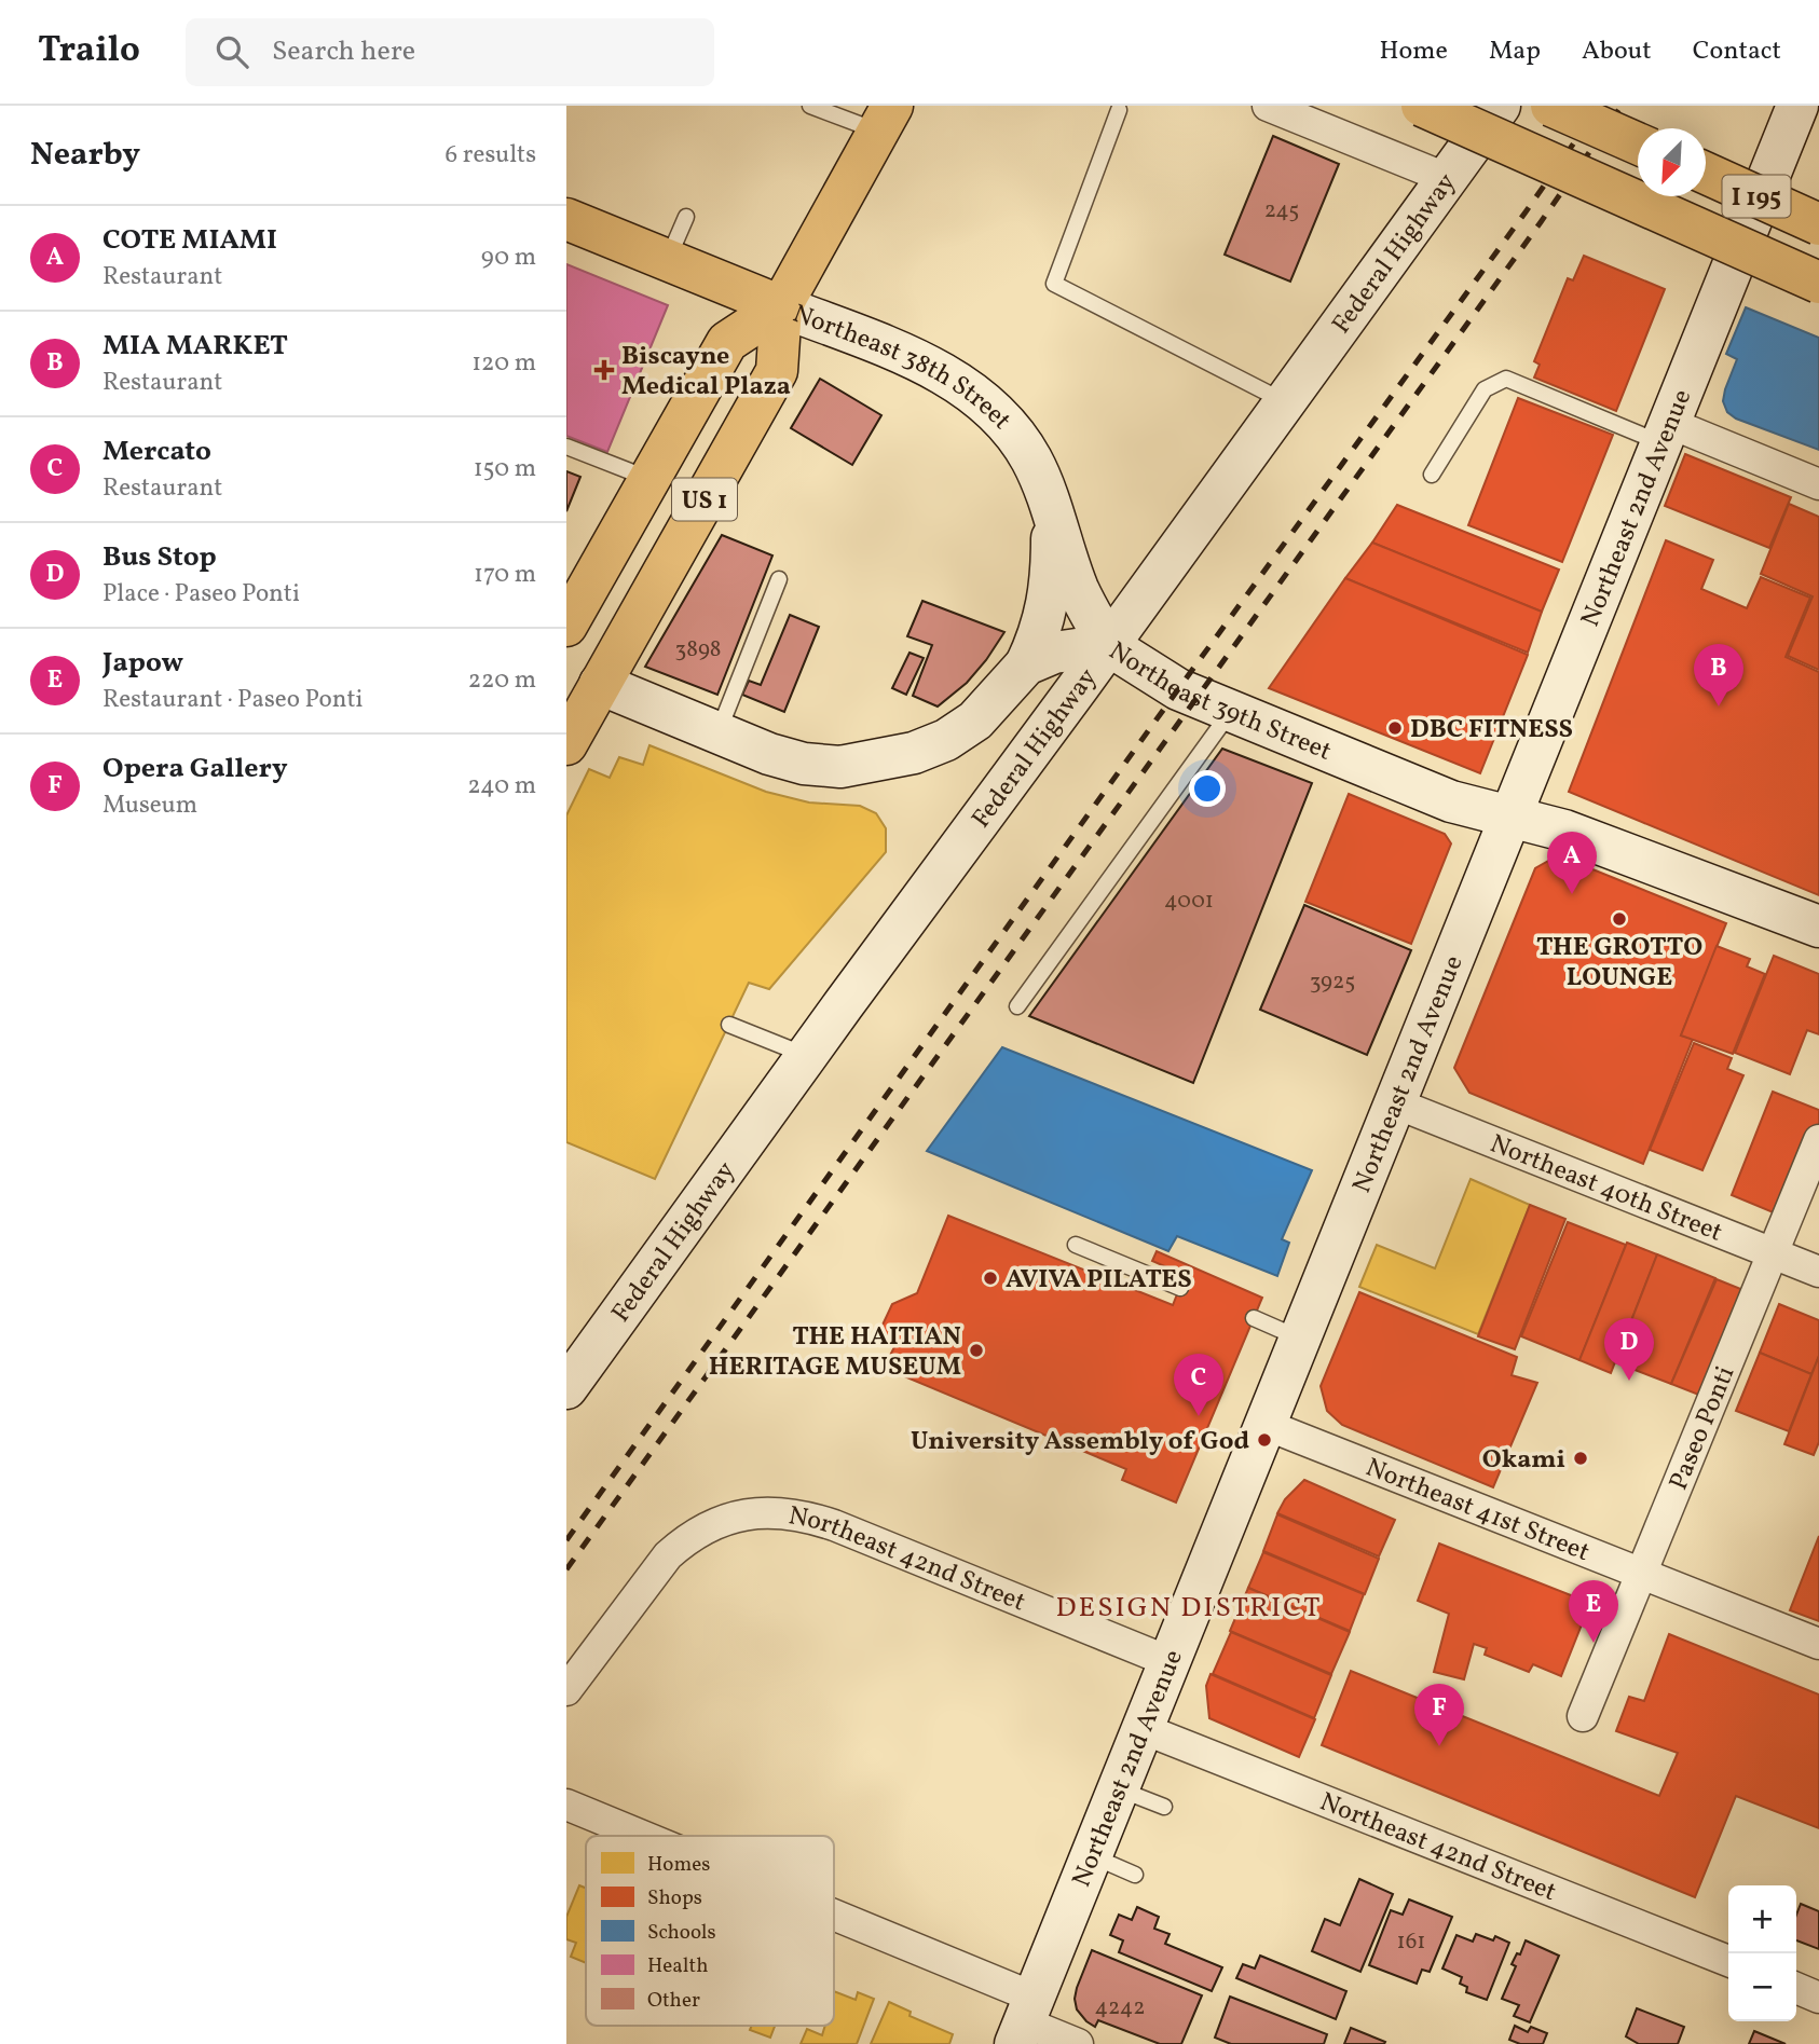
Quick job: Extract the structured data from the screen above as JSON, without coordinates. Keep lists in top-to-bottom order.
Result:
{
  "streets": {
    "main road": [
      "I 195",
      "Federal Highway",
      "Northeast 38th Street",
      "US 1",
      "Northeast 2nd Avenue",
      "Northeast 39th Street"
    ],
    "street": [
      "Northeast 40th Street",
      "Paseo Ponti",
      "Northeast 41st Street",
      "Northeast 42nd Street"
    ]
  },
  "crossings": [
    ["Federal Highway", "Northeast 38th Street"],
    ["Federal Highway", "Northeast 39th Street"],
    ["Northeast 38th Street", "US 1"],
    ["Northeast 38th Street", "Northeast 39th Street"],
    ["US 1", "Northeast 39th Street"],
    ["Northeast 2nd Avenue", "Northeast 39th Street"],
    ["Northeast 2nd Avenue", "Northeast 40th Street"],
    ["Northeast 2nd Avenue", "Northeast 41st Street"],
    ["Northeast 2nd Avenue", "Northeast 42nd Street"],
    ["Northeast 40th Street", "Paseo Ponti"],
    ["Paseo Ponti", "Northeast 41st Street"]
  ],
  "districts": ["DESIGN DISTRICT"],
  "places": {
    "health": ["Biscayne Medical Plaza"],
    "other": [
      "DBC FITNESS",
      "THE GROTTO LOUNGE",
      "AVIVA PILATES",
      "THE HAITIAN HERITAGE MUSEUM",
      "University Assembly of God",
      "Okami"
    ]
  },
  "house_numbers": [
    "245",
    "3898",
    "4001",
    "3925",
    "161",
    "4242"
  ],
  "legend": [
    "Homes",
    "Shops",
    "Schools",
    "Health",
    "Other"
  ],
  "north": "bottom left",
  "page": {
    "header": "Trailo",
    "search": "Search here",
    "nav": [
      "Home",
      "Map",
      "About",
      "Contact"
    ],
    "heading": ["Nearby", "6 results"],
    "list": [
      {
        "mark": "A",
        "name": "COTE MIAMI",
        "note": "Restaurant",
        "value": "90 m"
      },
      {
        "mark": "B",
        "name": "MIA MARKET",
        "note": "Restaurant",
        "value": "120 m"
      },
      {
        "mark": "C",
        "name": "Mercato",
        "note": "Restaurant",
        "value": "150 m"
      },
      {
        "mark": "D",
        "name": "Bus Stop",
        "note": "Place · Paseo Ponti",
        "value": "170 m"
      },
      {
        "mark": "E",
        "name": "Japow",
        "note": "Restaurant · Paseo Ponti",
        "value": "220 m"
      },
      {
        "mark": "F",
        "name": "Opera Gallery",
        "note": "Museum",
        "value": "240 m"
      }
    ],
    "pins": [
      "B",
      "A",
      "D",
      "C",
      "E",
      "F"
    ],
    "map_buttons": ["+", "−"]
  }
}
